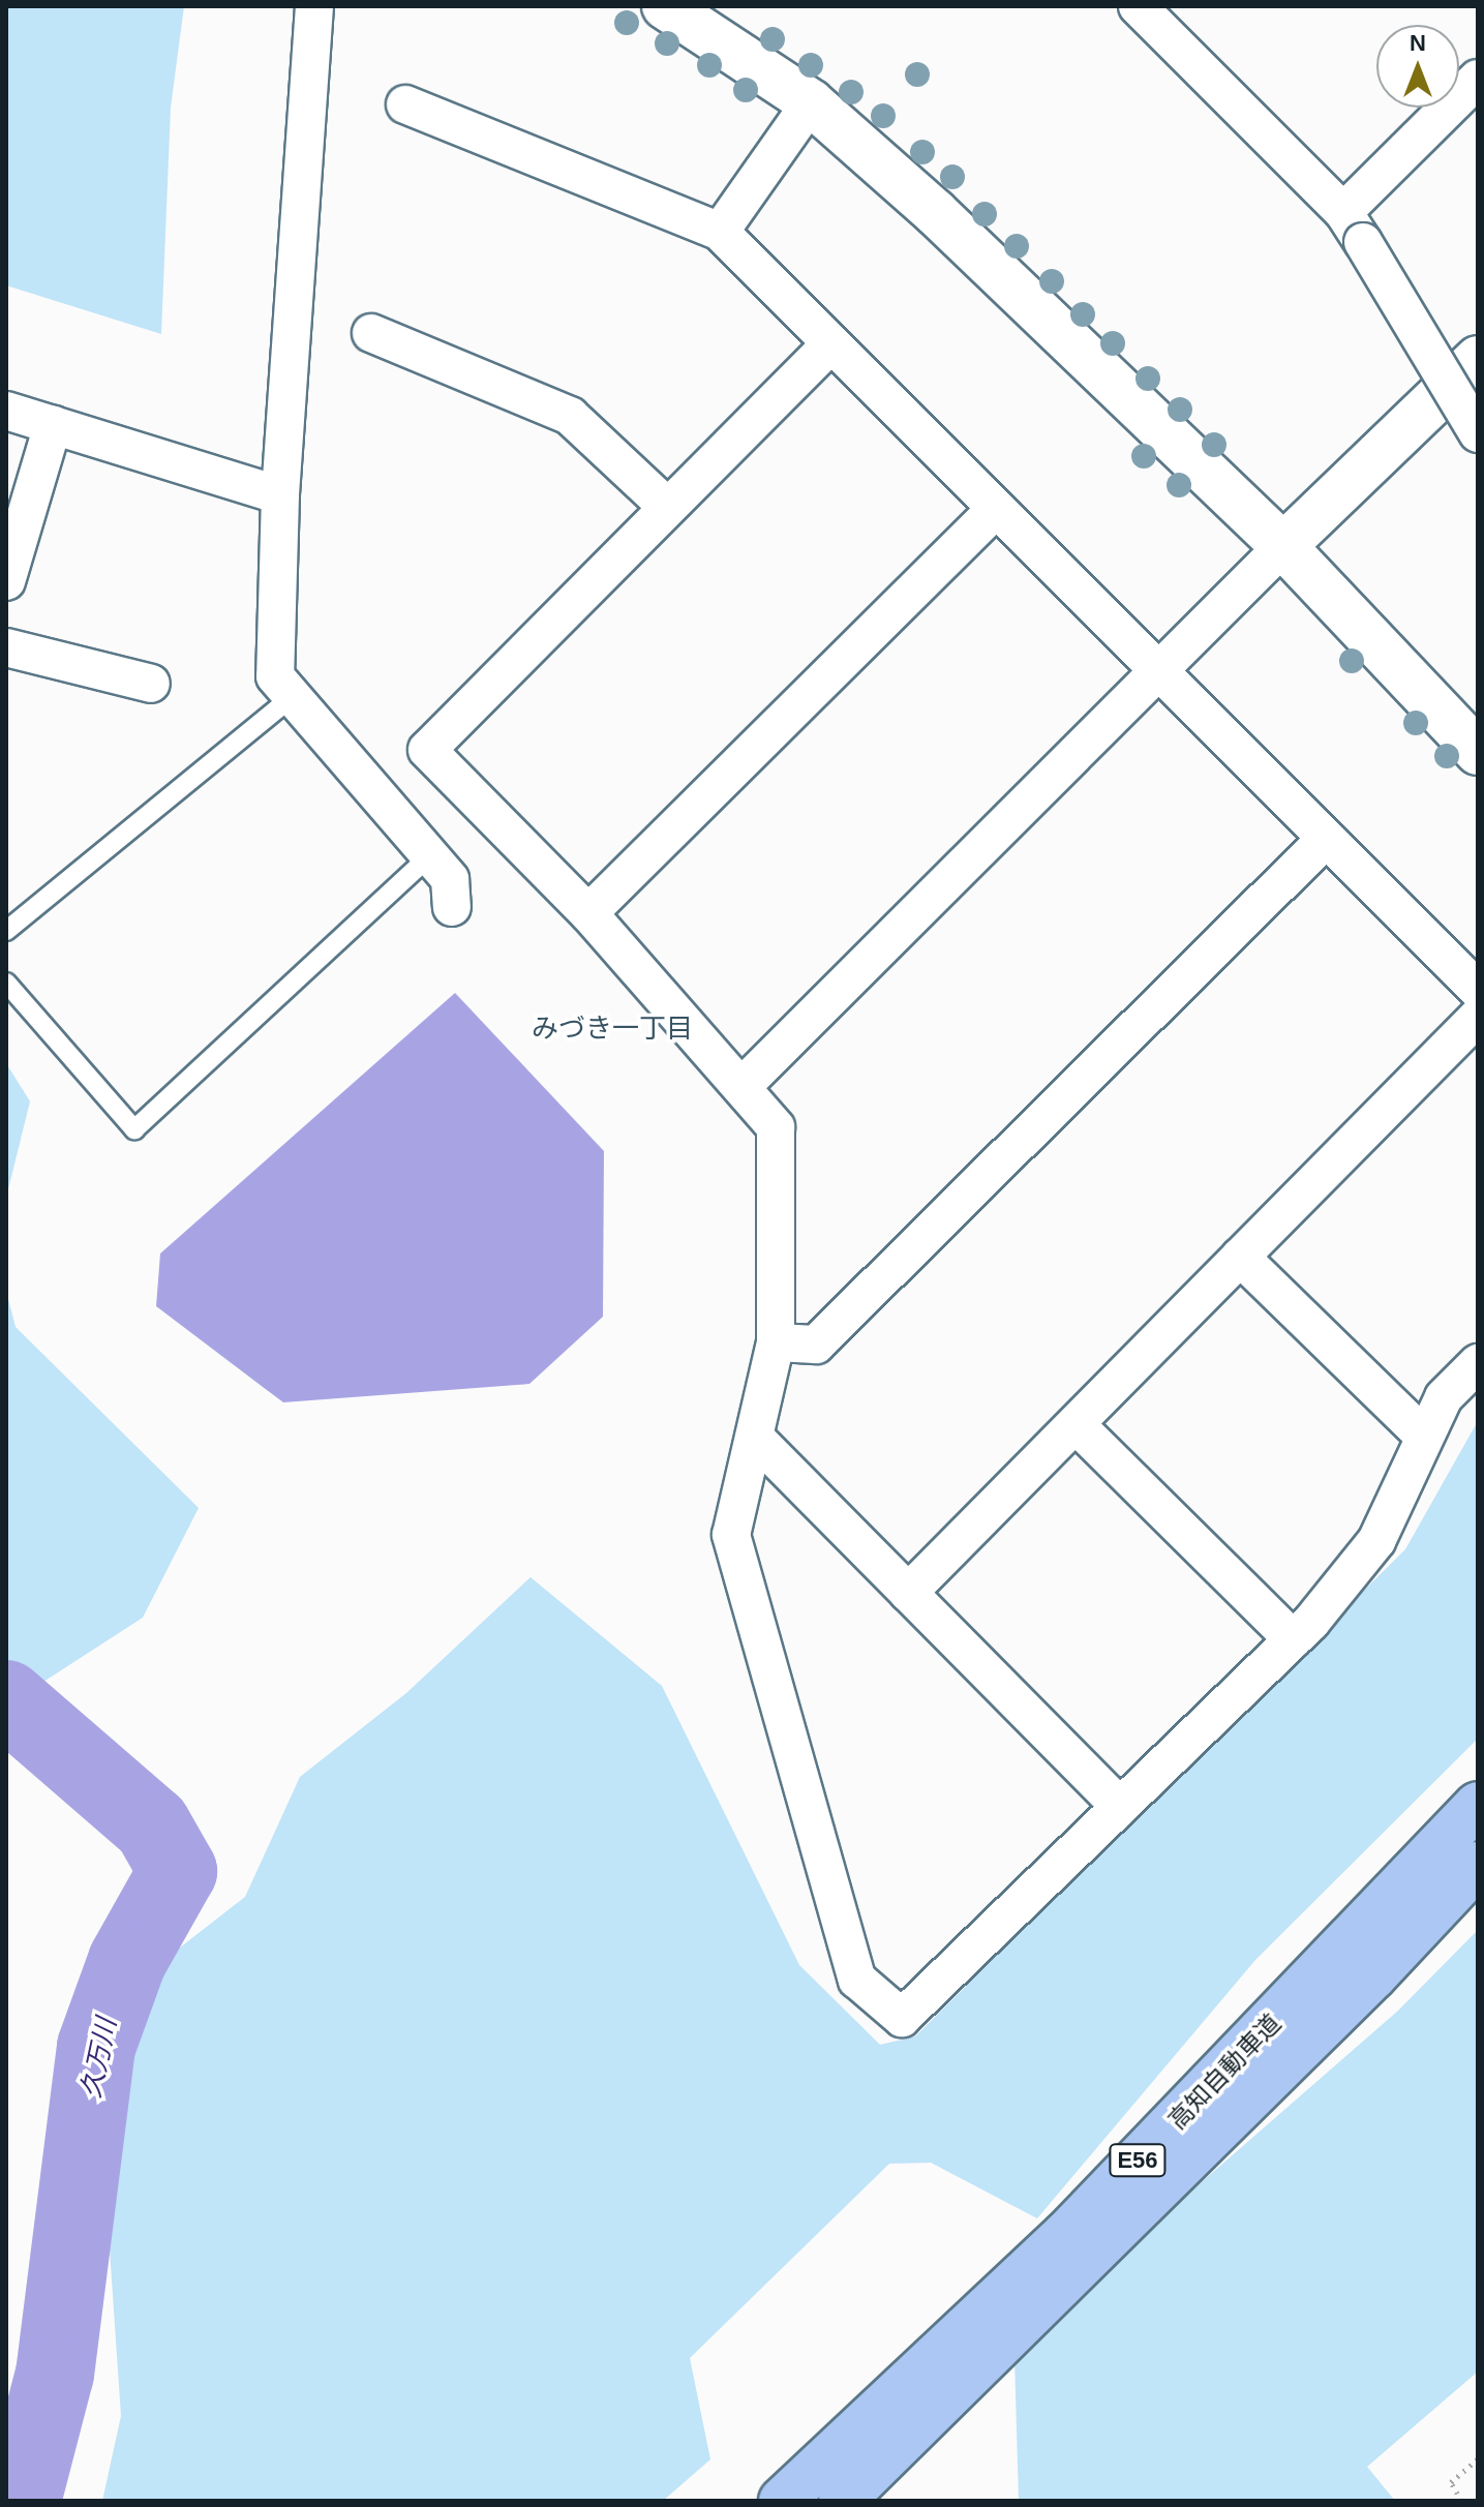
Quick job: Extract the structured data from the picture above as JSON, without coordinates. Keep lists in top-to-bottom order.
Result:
{
  "streets": {
    "highway": ["高知自動車道", "E56"]
  },
  "districts": ["みづき一丁目"],
  "water": ["久万川"],
  "north": "top"
}
